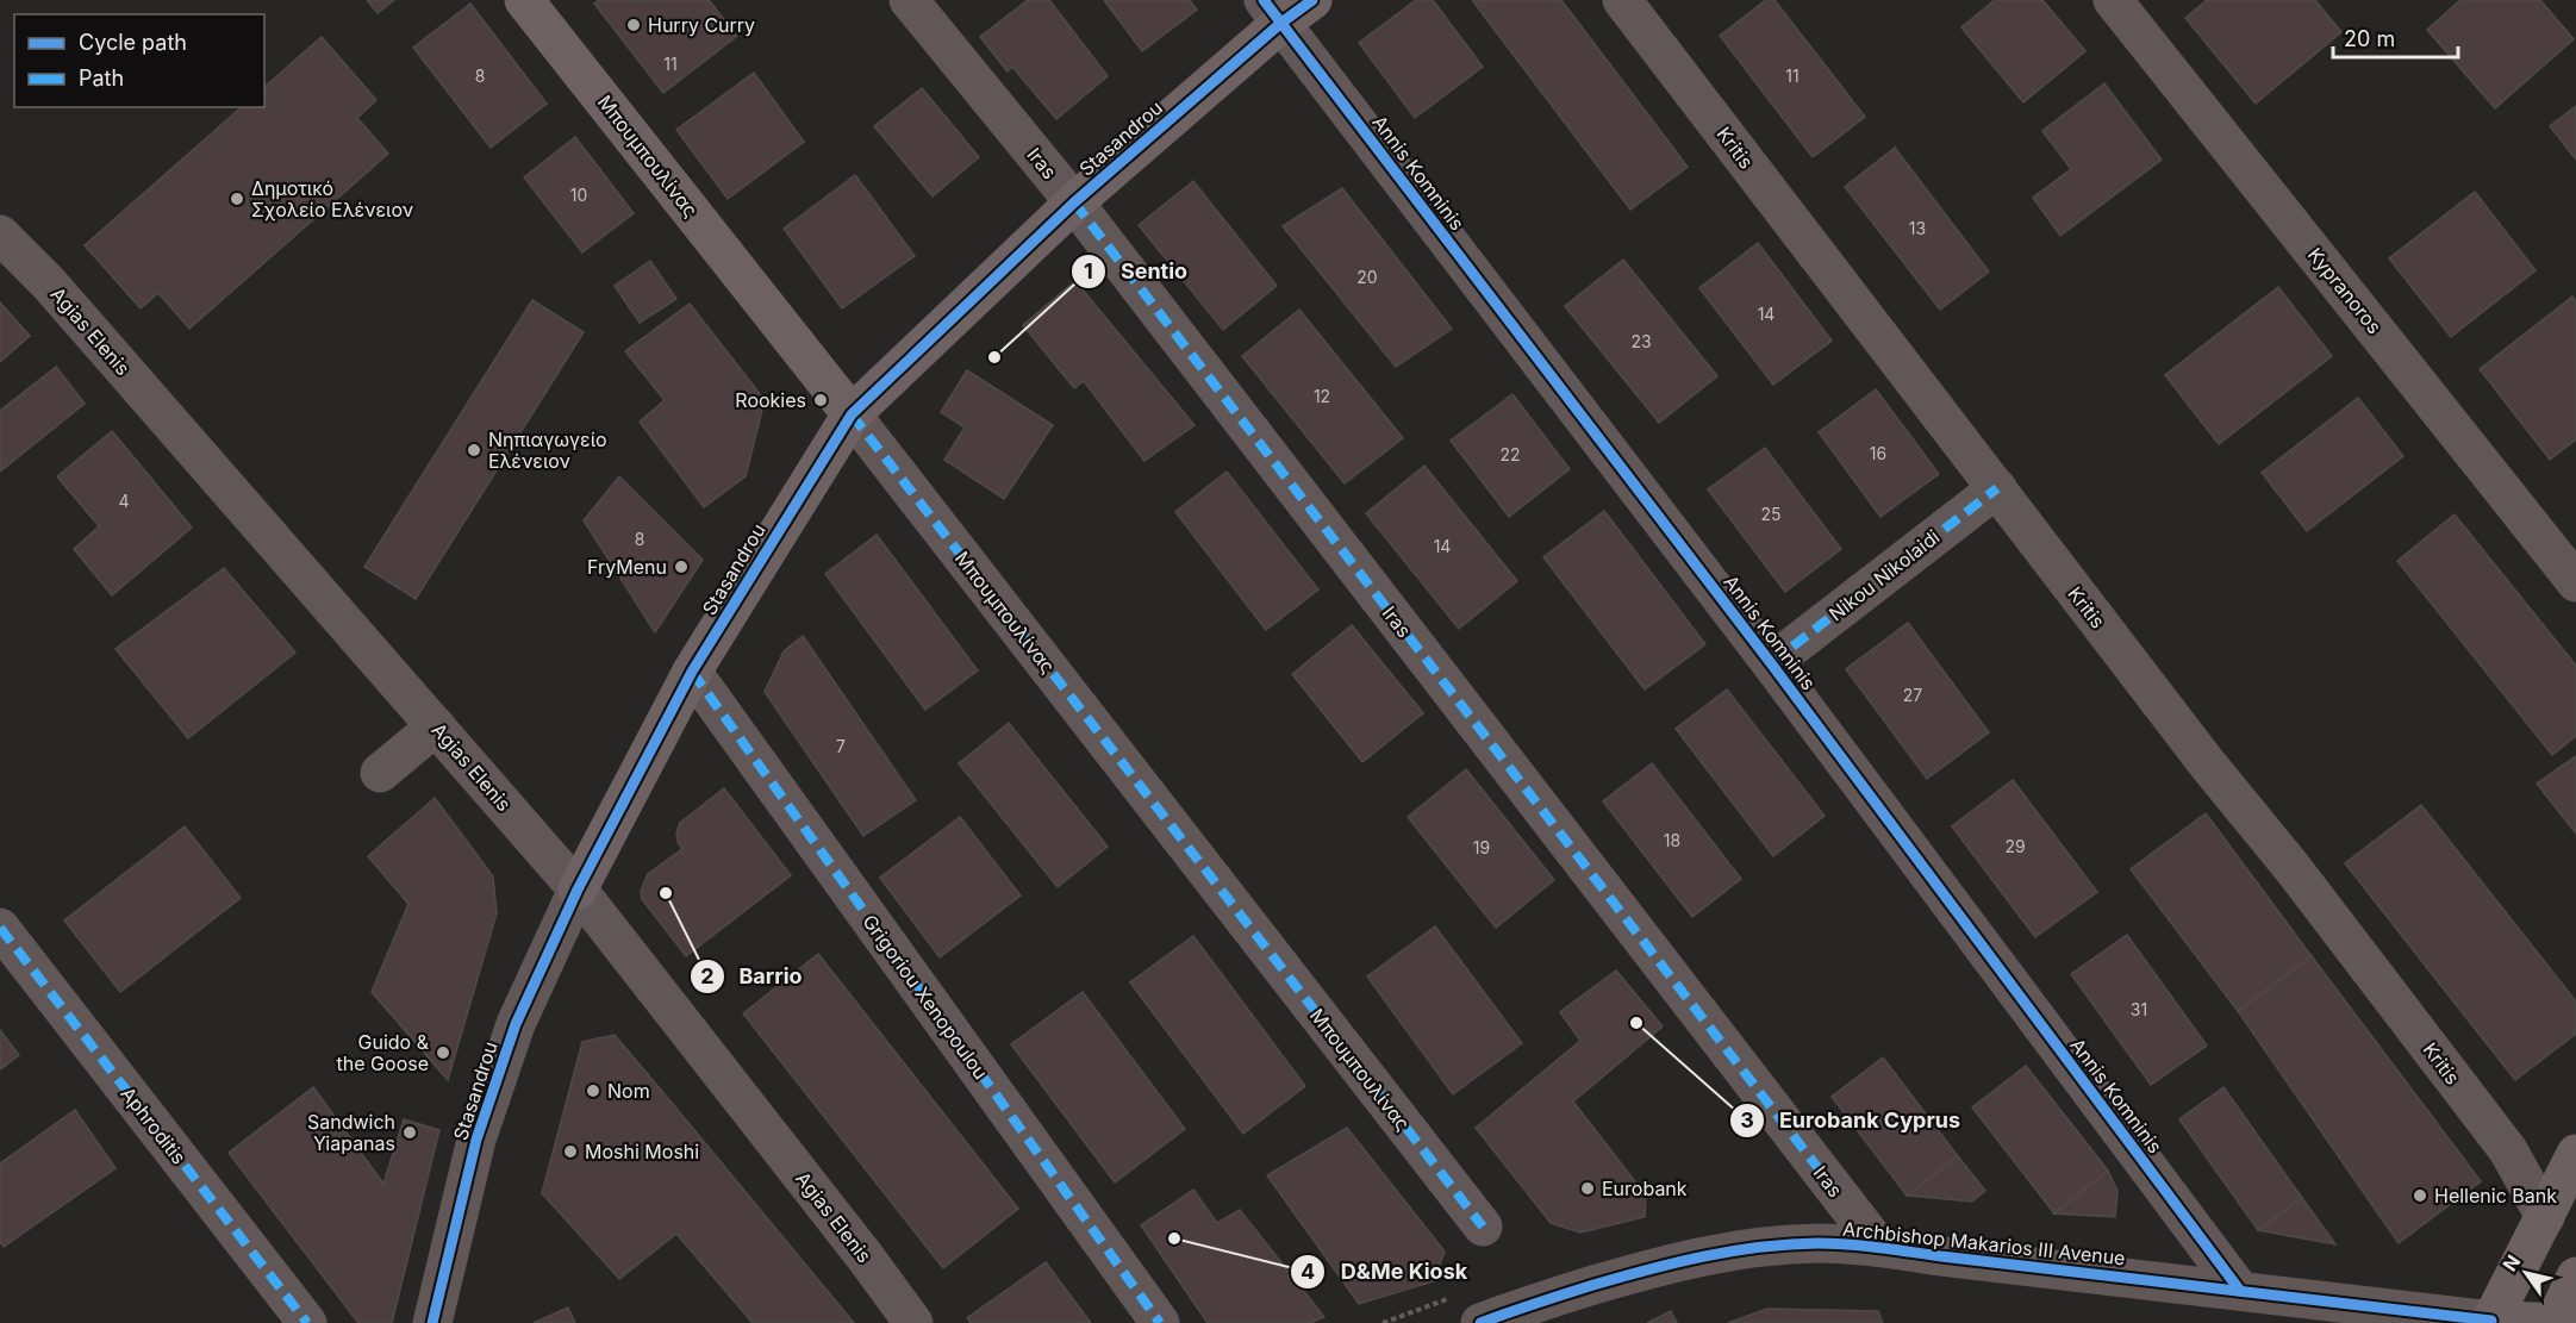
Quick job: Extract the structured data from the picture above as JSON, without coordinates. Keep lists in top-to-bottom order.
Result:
{
  "streets": {
    "main road": ["Archbishop Makarios III Avenue"],
    "street": [
      "Stasandrou",
      "Kritis",
      "Μπουμπουλίνας",
      "Iras",
      "Annis Komninis",
      "Kypranoros",
      "Agias Elenis",
      "Nikou Nikolaidi",
      "Grigoriou Xenopoulou",
      "Aphroditis"
    ]
  },
  "crossings": [
    ["Stasandrou", "Μπουμπουλίνας"],
    ["Stasandrou", "Iras"],
    ["Stasandrou", "Annis Komninis"],
    ["Stasandrou", "Agias Elenis"],
    ["Stasandrou", "Grigoriou Xenopoulou"],
    ["Kritis", "Nikou Nikolaidi"],
    ["Iras", "Archbishop Makarios III Avenue"],
    ["Annis Komninis", "Nikou Nikolaidi"],
    ["Annis Komninis", "Archbishop Makarios III Avenue"]
  ],
  "places": [
    "Hurry Curry",
    "Δημοτικό Σχολείο Ελένειον",
    "Sentio",
    "Rookies",
    "Νηπιαγωγείο Ελένειον",
    "FryMenu",
    "Barrio",
    "Eurobank Cyprus",
    "Guido & the Goose",
    "Nom",
    "Sandwich Yiapanas",
    "Moshi Moshi",
    "Eurobank",
    "Hellenic Bank",
    "D&Me Kiosk"
  ],
  "house_numbers": [
    "11",
    "8",
    "11",
    "10",
    "13",
    "20",
    "14",
    "23",
    "12",
    "16",
    "22",
    "4",
    "25",
    "8",
    "14",
    "27",
    "7",
    "18",
    "29",
    "19",
    "31"
  ],
  "legend": ["Cycle path", "Path"],
  "scale_bar": "20 m",
  "north": "top left"
}
